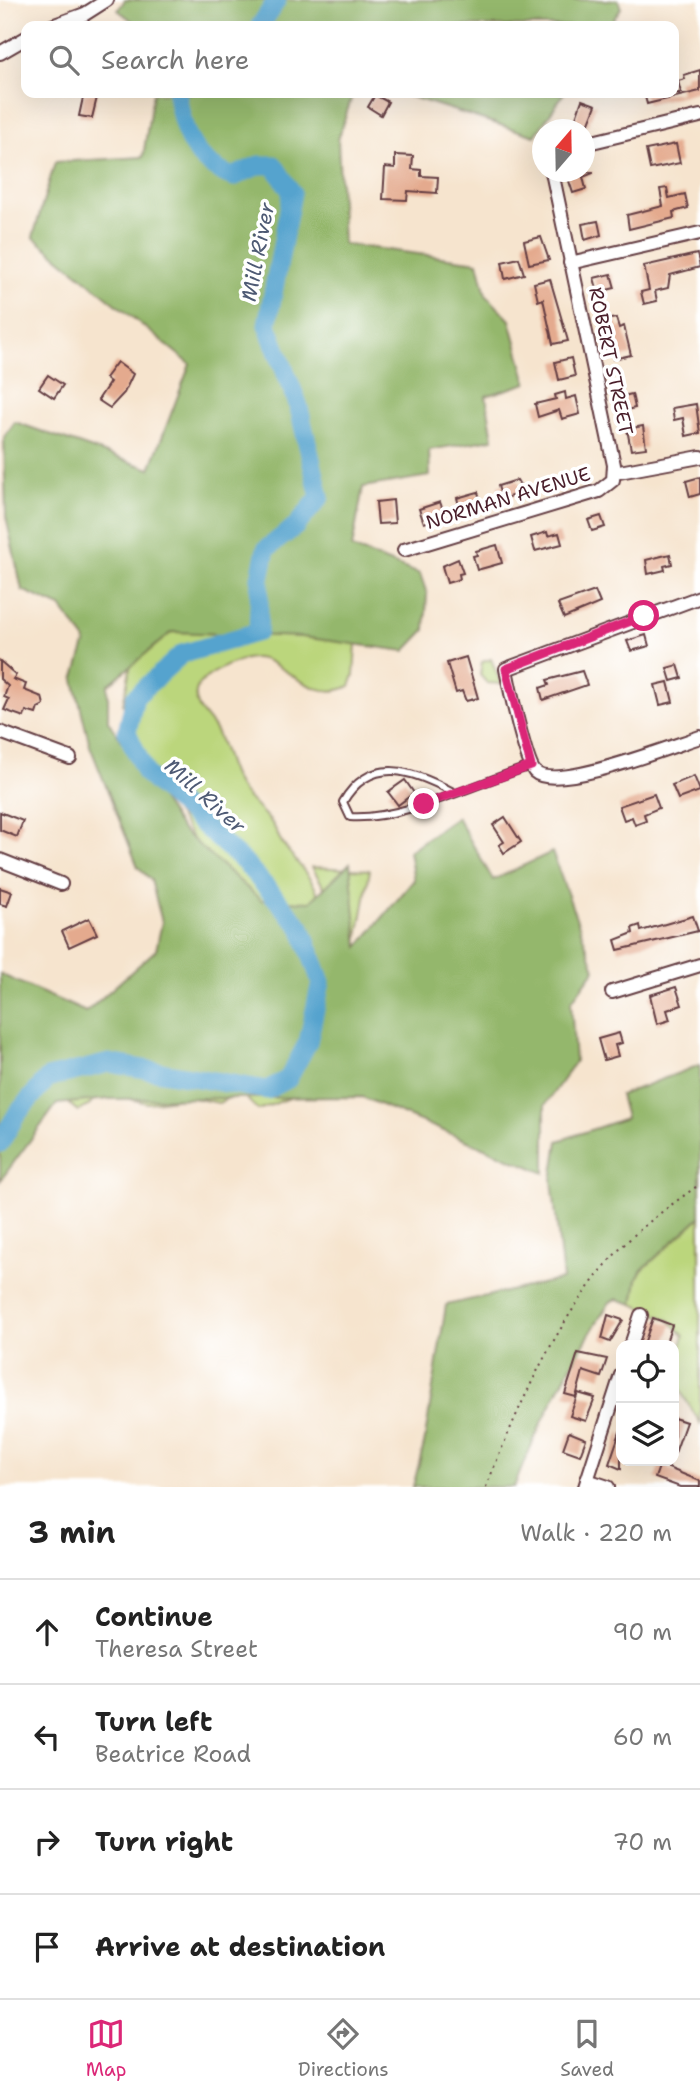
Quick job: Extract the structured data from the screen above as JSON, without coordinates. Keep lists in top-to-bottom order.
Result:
{
  "streets": {
    "street": ["ROBERT STREET", "NORMAN AVENUE"]
  },
  "crossings": [
    ["ROBERT STREET", "NORMAN AVENUE"]
  ],
  "water": ["Mill River"],
  "north": "top",
  "page": {
    "search": "Search here",
    "heading": ["3 min", "Walk · 220 m"],
    "list": [
      ["Continue", "Theresa Street", "90 m"],
      ["Turn left", "Beatrice Road", "60 m"],
      ["Turn right", "70 m"],
      "Arrive at destination"
    ],
    "nav": ["Map", "Directions", "Saved"]
  }
}
